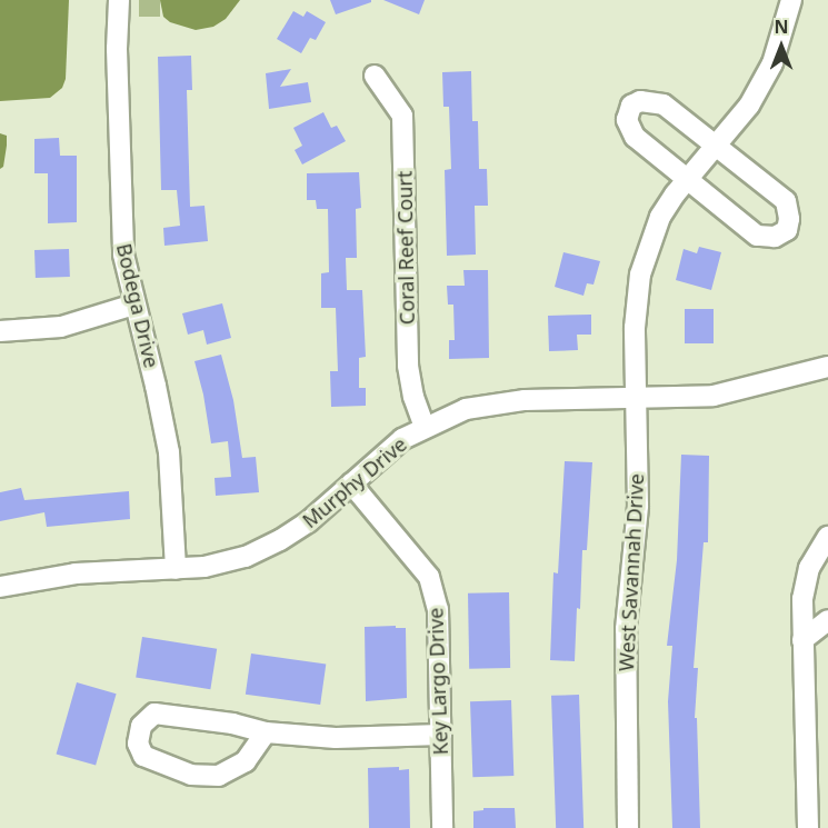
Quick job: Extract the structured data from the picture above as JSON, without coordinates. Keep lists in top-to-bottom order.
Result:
{
  "streets": {
    "street": [
      "Coral Reef Court",
      "Bodega Drive",
      "Murphy Drive",
      "West Savannah Drive",
      "Key Largo Drive"
    ]
  },
  "crossings": [
    ["Coral Reef Court", "Murphy Drive"],
    ["Bodega Drive", "Murphy Drive"],
    ["Murphy Drive", "West Savannah Drive"],
    ["Murphy Drive", "Key Largo Drive"]
  ],
  "north": "top"
}
